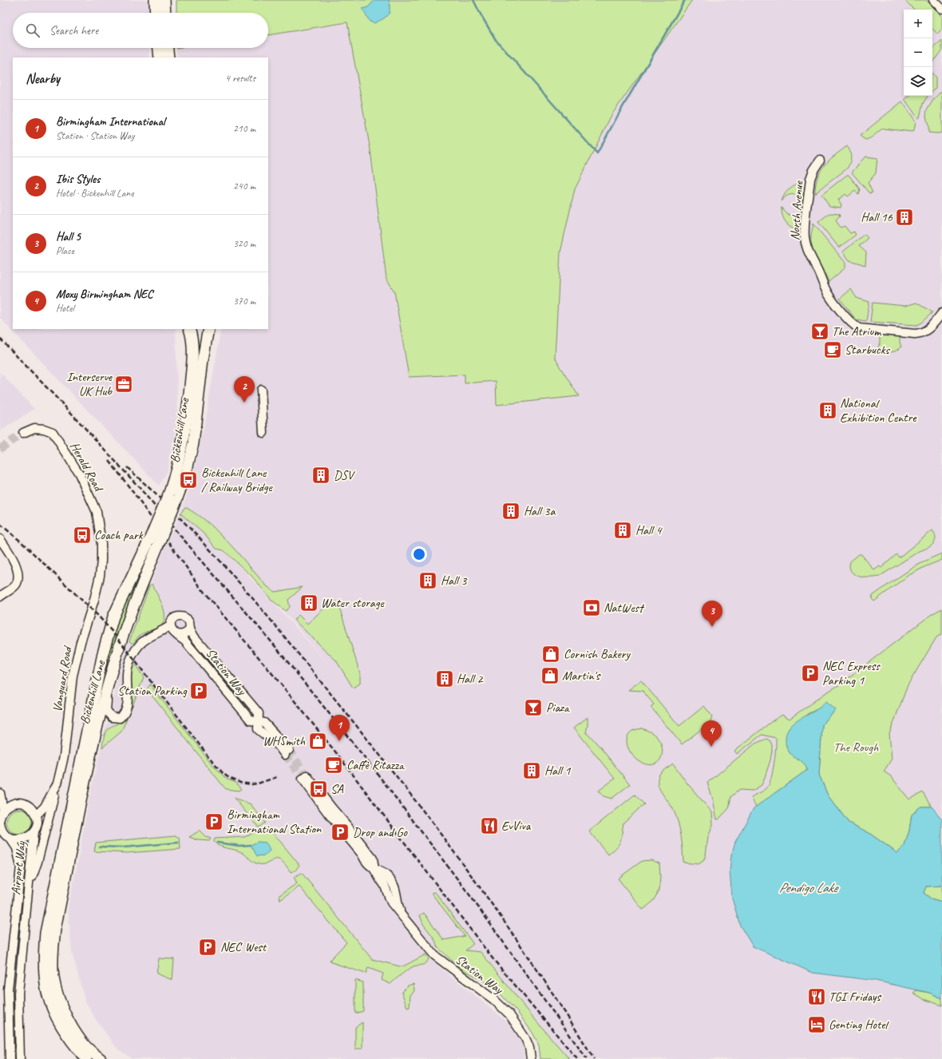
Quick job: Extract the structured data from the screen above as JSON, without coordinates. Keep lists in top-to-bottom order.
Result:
{
  "streets": {
    "main road": ["Bickenhill Lane"],
    "street": [
      "North Avenue",
      "Herald Road",
      "Station Way",
      "Vanguard Road",
      "Airport Way"
    ]
  },
  "crossings": [
    ["Herald Road", "Vanguard Road"],
    ["Vanguard Road", "Airport Way"]
  ],
  "water": ["Pendigo Lake"],
  "parks": ["The Rough"],
  "places": {
    "building": [
      "Hall 16",
      "National Exhibition Centre",
      "DSV",
      "Hall 3a",
      "Hall 4",
      "Hall 3",
      "Water storage",
      "Hall 2",
      "Hall 1"
    ],
    "bar": ["The Atrium", "Piaza"],
    "cafe": ["Starbucks", "Caffè Ritazza"],
    "office": ["Interserve UK Hub"],
    "bus stop": ["Bickenhill Lane / Railway Bridge", "Coach park", "SA"],
    "bank": ["NatWest"],
    "shop": ["Cornish Bakery", "Martin's", "WHSmith"],
    "parking": [
      "NEC Express Parking 1",
      "Station Parking",
      "Birmingham International Station",
      "Drop and Go",
      "NEC West"
    ],
    "restaurant": ["EvViva", "TGI Fridays"],
    "hotel": ["Genting Hotel"]
  },
  "page": {
    "map_buttons": ["+", "−"],
    "search": "Search here",
    "heading": ["Nearby", "4 results"],
    "list": [
      {
        "mark": "1",
        "name": "Birmingham International",
        "note": "Station · Station Way",
        "value": "210 m"
      },
      {
        "mark": "2",
        "name": "Ibis Styles",
        "note": "Hotel · Bickenhill Lane",
        "value": "240 m"
      },
      {
        "mark": "3",
        "name": "Hall 5",
        "note": "Place",
        "value": "320 m"
      },
      {
        "mark": "4",
        "name": "Moxy Birmingham NEC",
        "note": "Hotel",
        "value": "370 m"
      }
    ],
    "pins": [
      "2",
      "3",
      "1",
      "4"
    ]
  }
}
